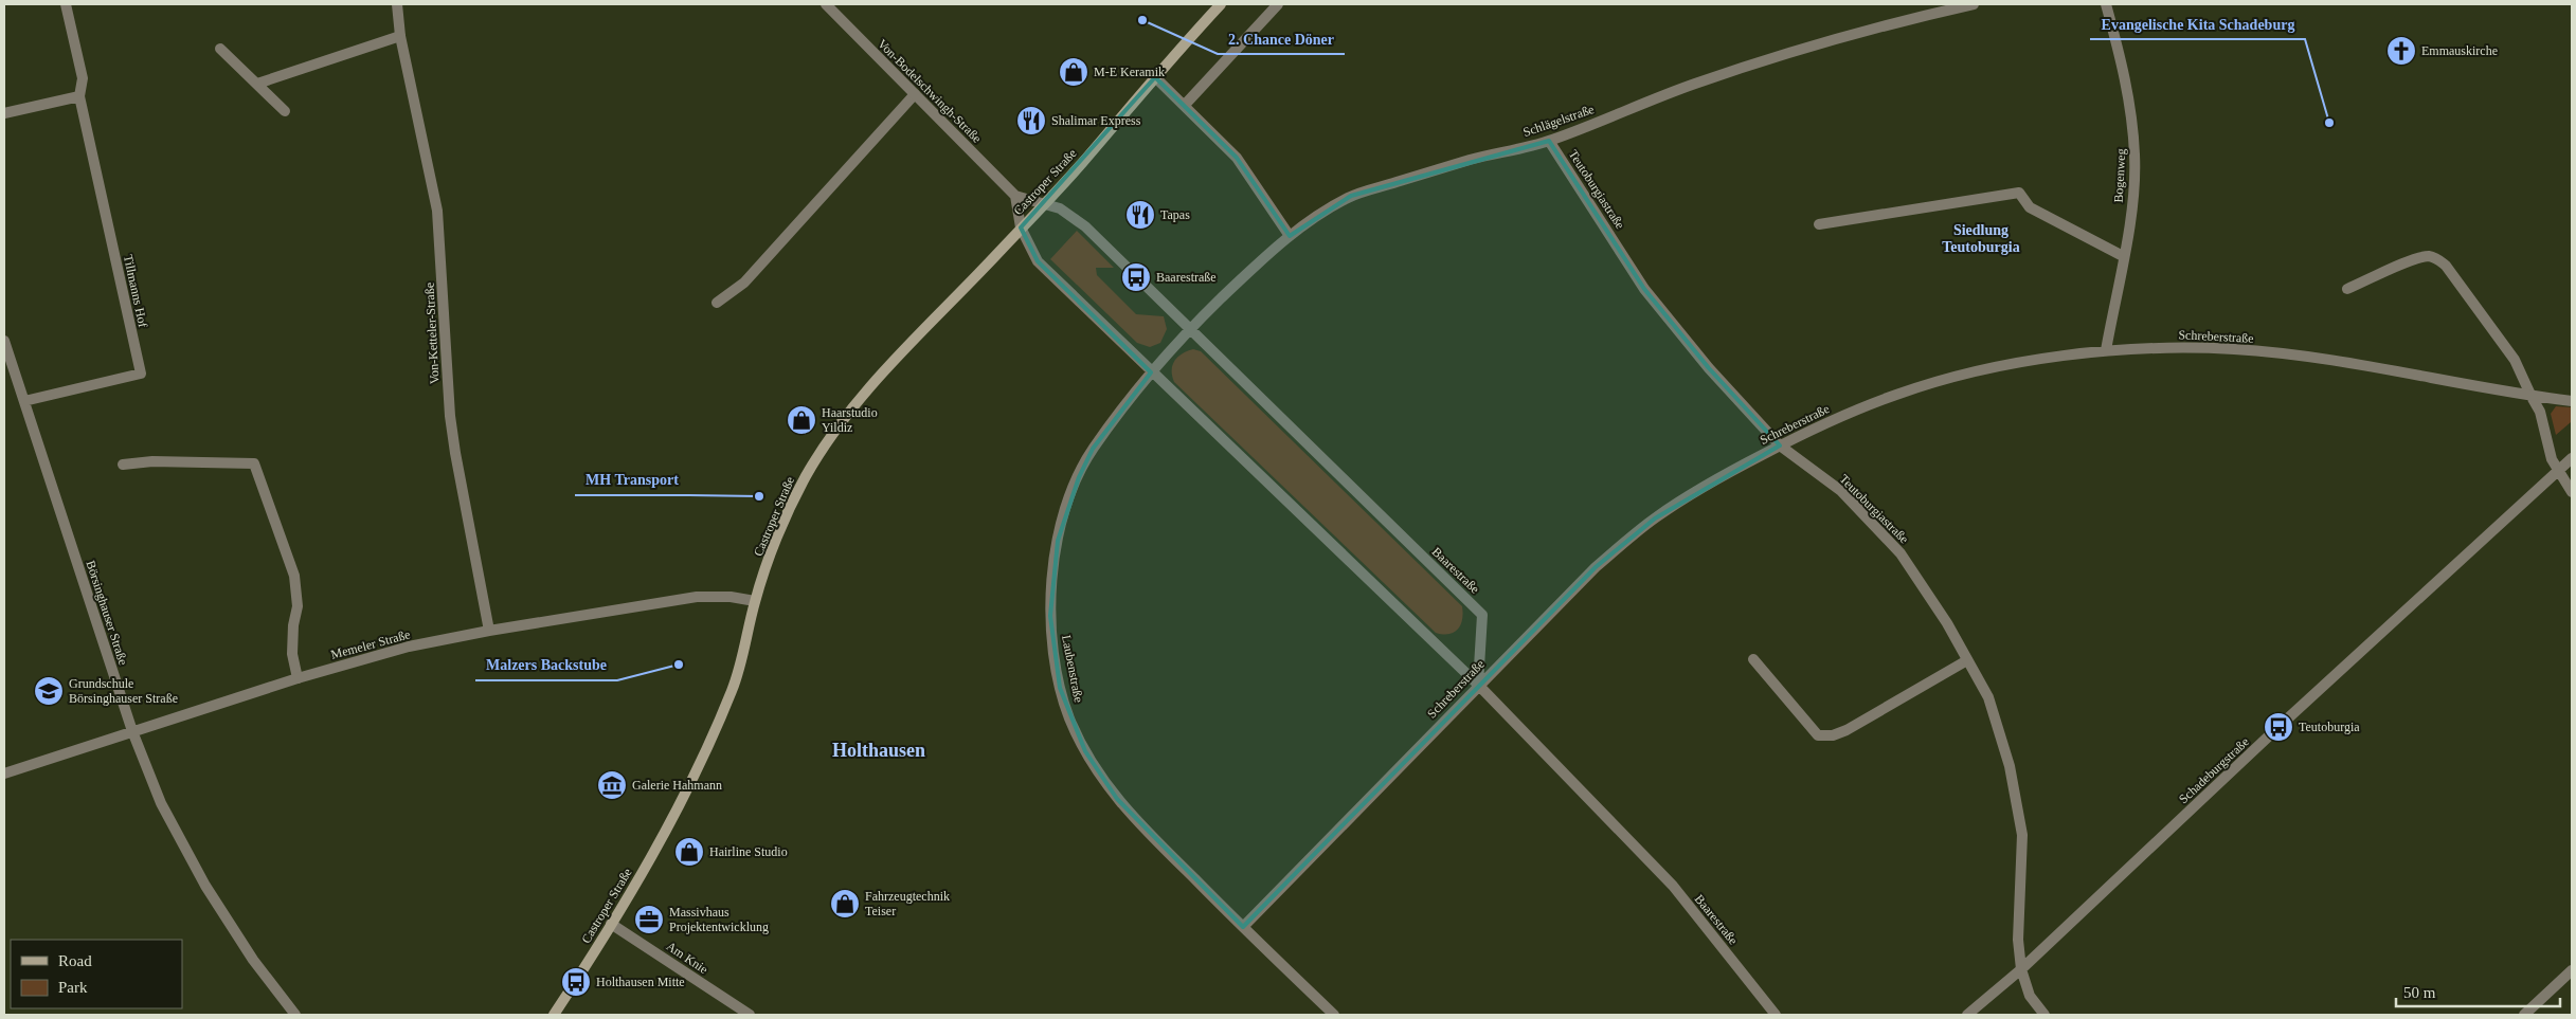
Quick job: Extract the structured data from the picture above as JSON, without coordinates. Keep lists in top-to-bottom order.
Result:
{
  "streets": {
    "main road": ["Castroper Straße"],
    "street": [
      "Von-Bodelschwingh-Straße",
      "Schlägelstraße",
      "Bogenweg",
      "Teutoburgiastraße",
      "Tillmanns Hof",
      "Von-Ketteler-Straße",
      "Schreberstraße",
      "Baarestraße",
      "Börsinghauser Straße",
      "Memeler Straße",
      "Laubenstraße",
      "Schadeburgstraße",
      "Am Knie"
    ]
  },
  "crossings": [
    ["Von-Bodelschwingh-Straße", "Baarestraße"],
    ["Schlägelstraße", "Teutoburgiastraße"],
    ["Schlägelstraße", "Baarestraße"],
    ["Schlägelstraße", "Laubenstraße"],
    ["Bogenweg", "Schreberstraße"],
    ["Castroper Straße", "Baarestraße"],
    ["Castroper Straße", "Memeler Straße"],
    ["Castroper Straße", "Am Knie"],
    ["Teutoburgiastraße", "Schreberstraße"],
    ["Teutoburgiastraße", "Schadeburgstraße"],
    ["Tillmanns Hof", "Börsinghauser Straße"],
    ["Von-Ketteler-Straße", "Memeler Straße"],
    ["Schreberstraße", "Baarestraße"],
    ["Schreberstraße", "Laubenstraße"],
    ["Baarestraße", "Laubenstraße"],
    ["Börsinghauser Straße", "Memeler Straße"]
  ],
  "districts": ["Siedlung Teutoburgia", "Holthausen"],
  "places": {
    "other": [
      "2. Chance Döner",
      "Evangelische Kita Schadeburg",
      "MH Transport",
      "Malzers Backstube"
    ],
    "church": ["Emmauskirche"],
    "shop": [
      "M-E Keramik",
      "Haarstudio Yildiz",
      "Hairline Studio",
      "Fahrzeugtechnik Teiser"
    ],
    "restaurant": ["Shalimar Express", "Tapas"],
    "bus stop": ["Baarestraße", "Teutoburgia", "Holthausen Mitte"],
    "school or university": ["Grundschule Börsinghauser Straße"],
    "museum": ["Galerie Hahmann"],
    "office": ["Massivhaus Projektentwicklung"]
  },
  "legend": ["Road", "Park"],
  "scale_bar": "50 m"
}
